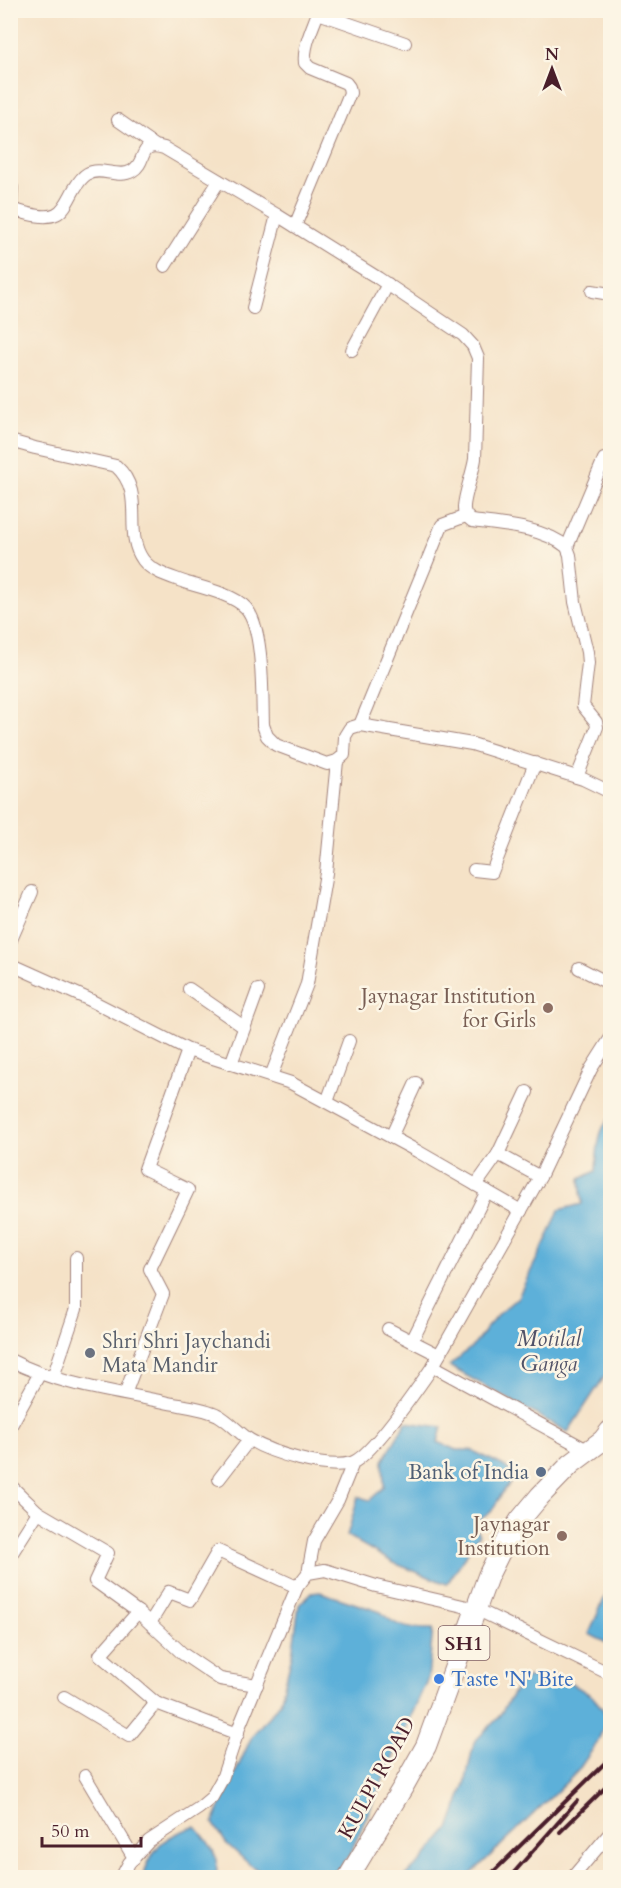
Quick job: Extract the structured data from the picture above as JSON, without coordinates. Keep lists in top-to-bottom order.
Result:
{
  "streets": {
    "main road": ["SH1", "KULPI ROAD"]
  },
  "water": ["Motilal Ganga"],
  "places": [
    "Jaynagar Institution for Girls",
    "Shri Shri Jaychandi Mata Mandir",
    "Bank of India",
    "Jaynagar Institution",
    "Taste 'N' Bite"
  ],
  "scale_bar": "50 m",
  "north": "top"
}
